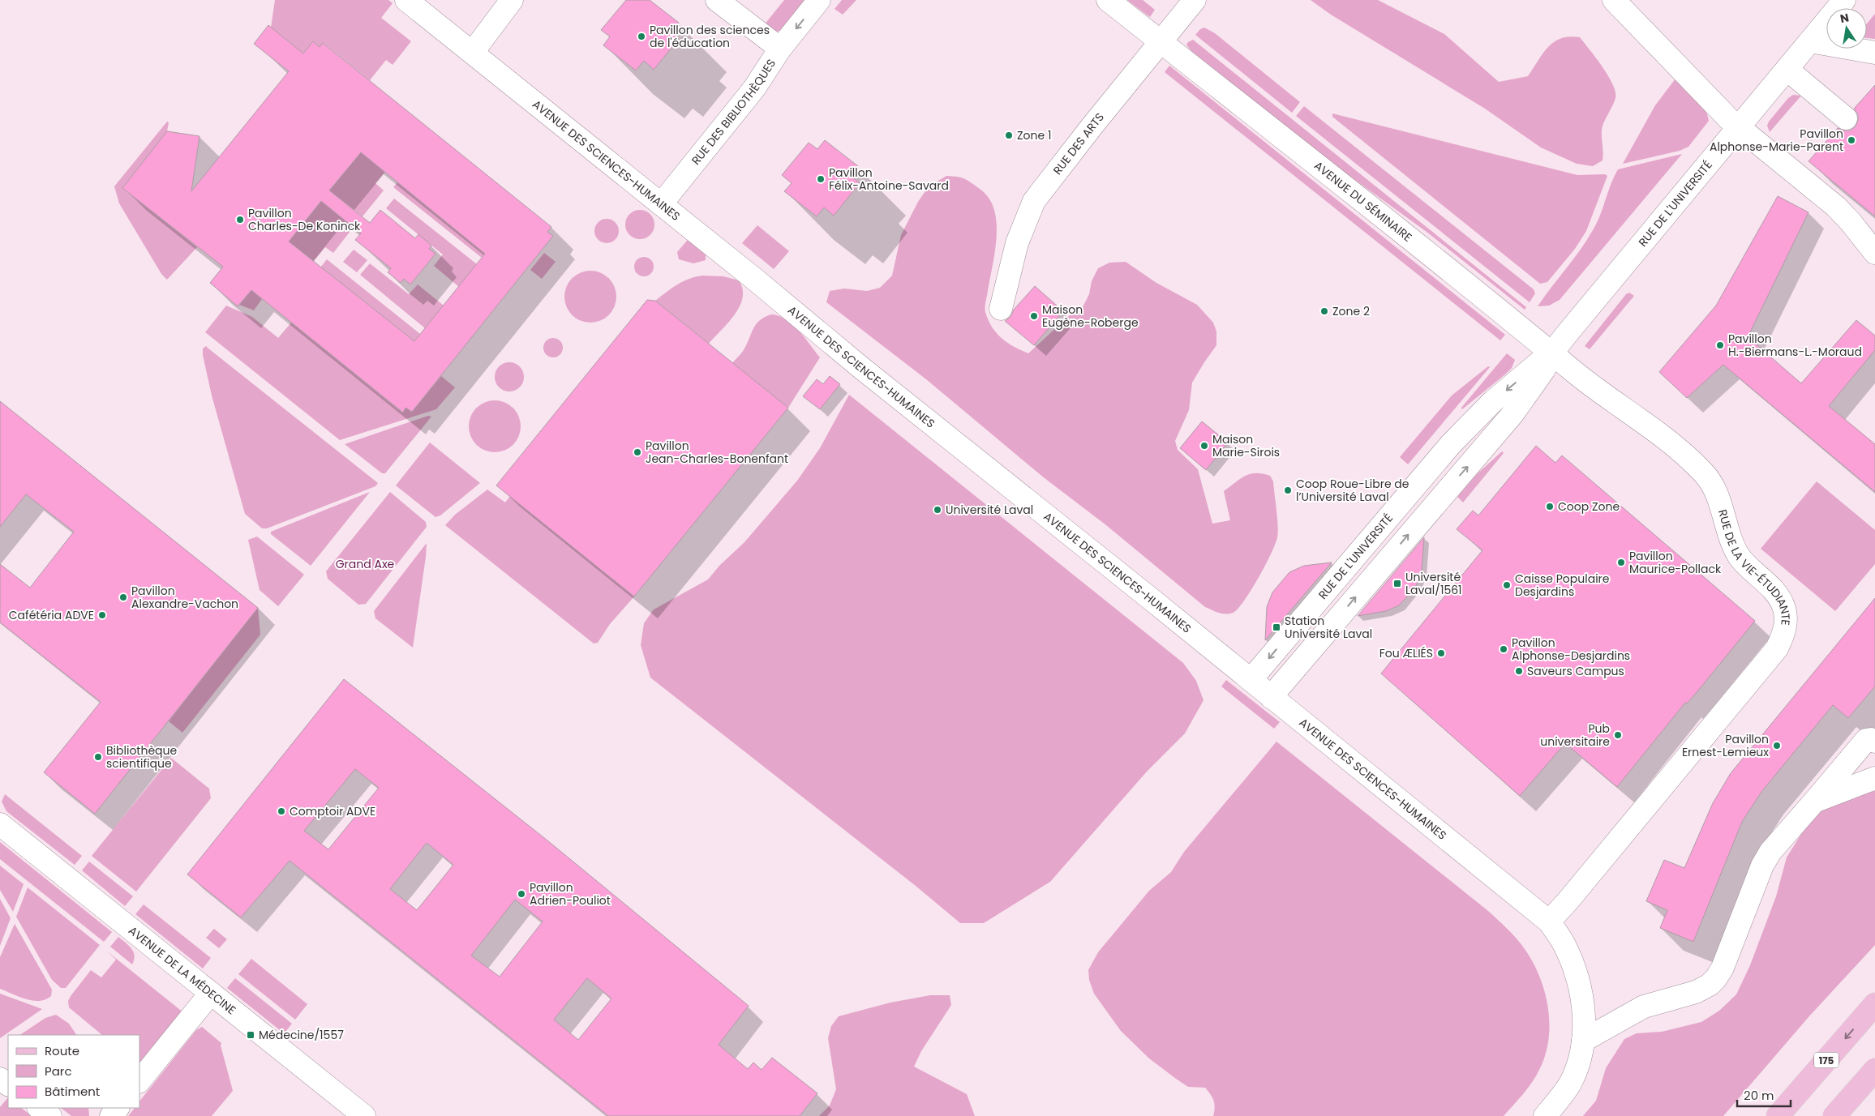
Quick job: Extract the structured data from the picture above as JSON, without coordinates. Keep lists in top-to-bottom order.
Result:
{
  "streets": {
    "main road": ["175"],
    "street": [
      "RUE DES BIBLIOTHÈQUES",
      "RUE DES ARTS",
      "AVENUE DES SCIENCES-HUMAINES",
      "AVENUE DU SÉMINAIRE",
      "RUE DE L'UNIVERSITÉ",
      "RUE DE LA VIE-ÉTUDIANTE",
      "AVENUE DE LA MÉDECINE"
    ]
  },
  "crossings": [
    ["RUE DES BIBLIOTHÈQUES", "AVENUE DES SCIENCES-HUMAINES"],
    ["RUE DES ARTS", "AVENUE DU SÉMINAIRE"],
    ["AVENUE DES SCIENCES-HUMAINES", "RUE DE L'UNIVERSITÉ"],
    ["AVENUE DES SCIENCES-HUMAINES", "RUE DE LA VIE-ÉTUDIANTE"],
    ["AVENUE DU SÉMINAIRE", "RUE DE L'UNIVERSITÉ"],
    ["AVENUE DU SÉMINAIRE", "RUE DE LA VIE-ÉTUDIANTE"],
    ["RUE DE L'UNIVERSITÉ", "RUE DE LA VIE-ÉTUDIANTE"]
  ],
  "parks": ["Grand Axe"],
  "places": {
    "other": [
      "Pavillon des sciences de l'éducation",
      "Zone 1",
      "Pavillon Alphonse-Marie-Parent",
      "Pavillon Félix-Antoine-Savard",
      "Pavillon Charles-De Koninck",
      "Zone 2",
      "Maison Eugène-Roberge",
      "Pavillon H.-Biermans-L.-Moraud",
      "Maison Marie-Sirois",
      "Pavillon Jean-Charles-Bonenfant",
      "Coop Roue-Libre de l’Université Laval",
      "Coop Zone",
      "Université Laval",
      "Pavillon Maurice-Pollack",
      "Caisse Populaire Desjardins",
      "Pavillon Alexandre-Vachon",
      "Cafétéria ADVE",
      "Pavillon Alphonse-Desjardins",
      "Fou ÆLIÉS",
      "Saveurs Campus",
      "Pub universitaire",
      "Pavillon Ernest-Lemieux",
      "Bibliothèque scientifique",
      "Comptoir ADVE",
      "Pavillon Adrien-Pouliot"
    ],
    "transit": ["Université Laval/1561", "Station Université Laval", "Médecine/1557"]
  },
  "legend": ["Route", "Parc", "Bâtiment"],
  "scale_bar": "20 m",
  "north": "top"
}
